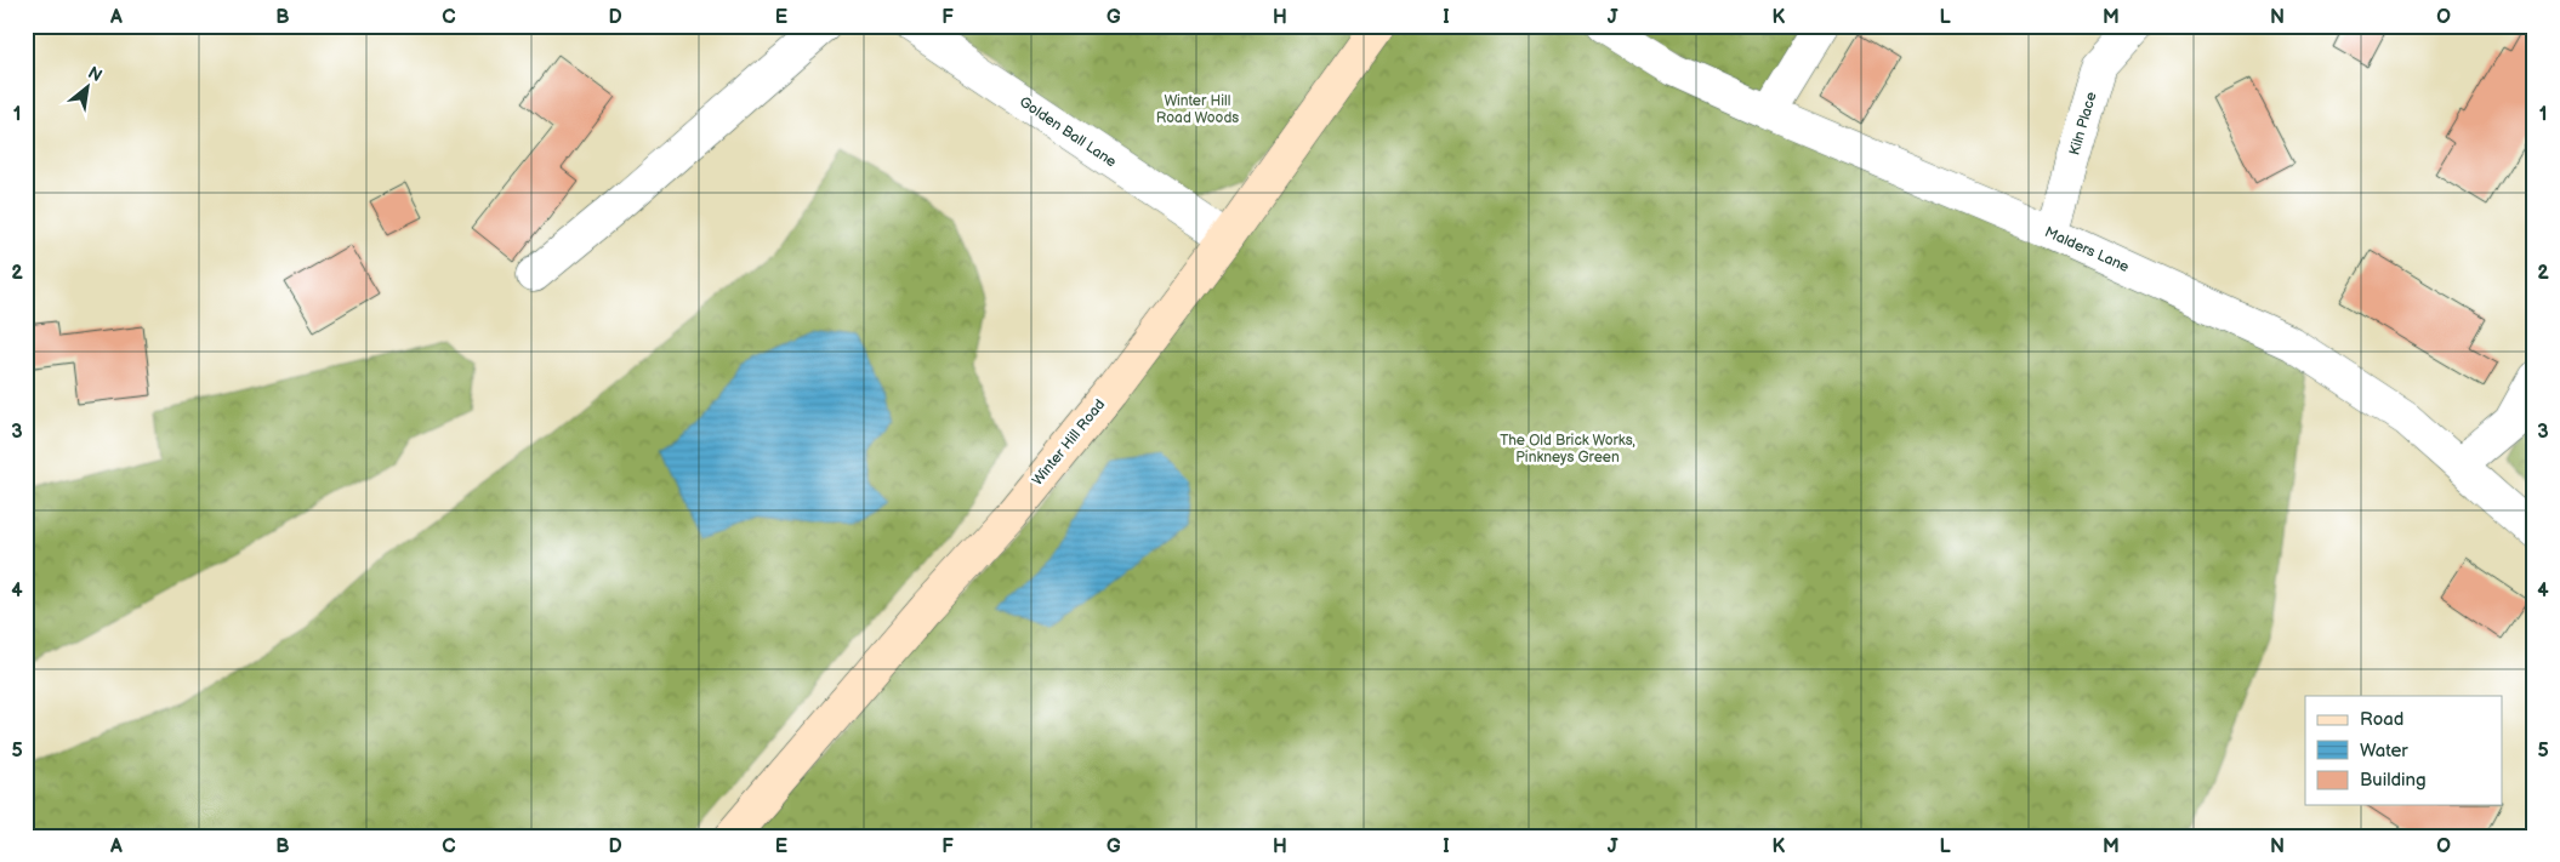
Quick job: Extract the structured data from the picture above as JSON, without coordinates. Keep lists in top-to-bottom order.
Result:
{
  "streets": {
    "street": [
      "Kiln Place",
      "Golden Ball Lane",
      "Malders Lane",
      "Winter Hill Road"
    ]
  },
  "crossings": [
    ["Kiln Place", "Malders Lane"],
    ["Golden Ball Lane", "Winter Hill Road"]
  ],
  "parks": ["Winter Hill Road Woods", "The Old Brick Works, Pinkneys Green"],
  "legend": ["Road", "Water", "Building"],
  "north": "top right",
  "grid": {
    "columns": [
      "A",
      "B",
      "C",
      "D",
      "E",
      "F",
      "G",
      "H",
      "I",
      "J",
      "K",
      "L",
      "M",
      "N",
      "O"
    ],
    "rows": [
      "1",
      "2",
      "3",
      "4",
      "5"
    ]
  }
}
